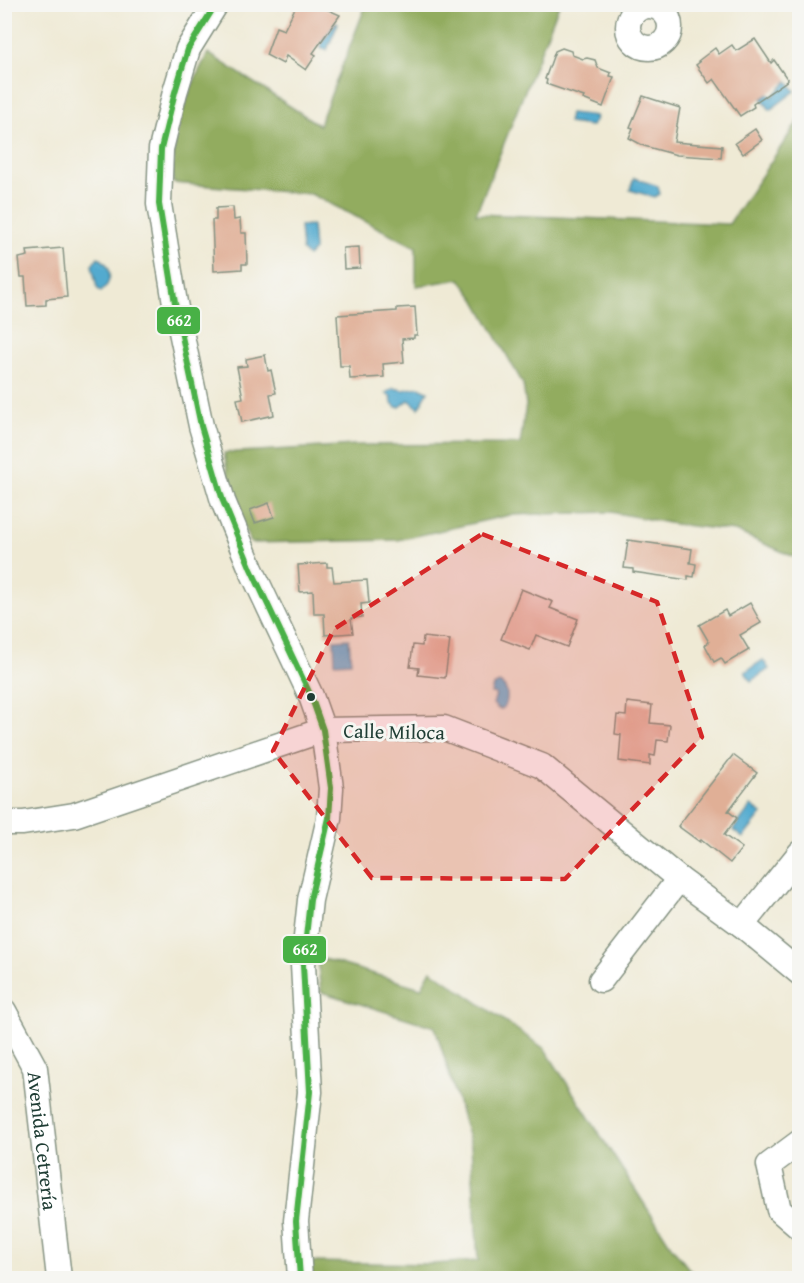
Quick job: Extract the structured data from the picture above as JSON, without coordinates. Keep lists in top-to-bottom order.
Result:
{
  "streets": {
    "street": ["Calle Miloca", "Avenida Cetrería"]
  },
  "lines": ["transit line 662"]
}
